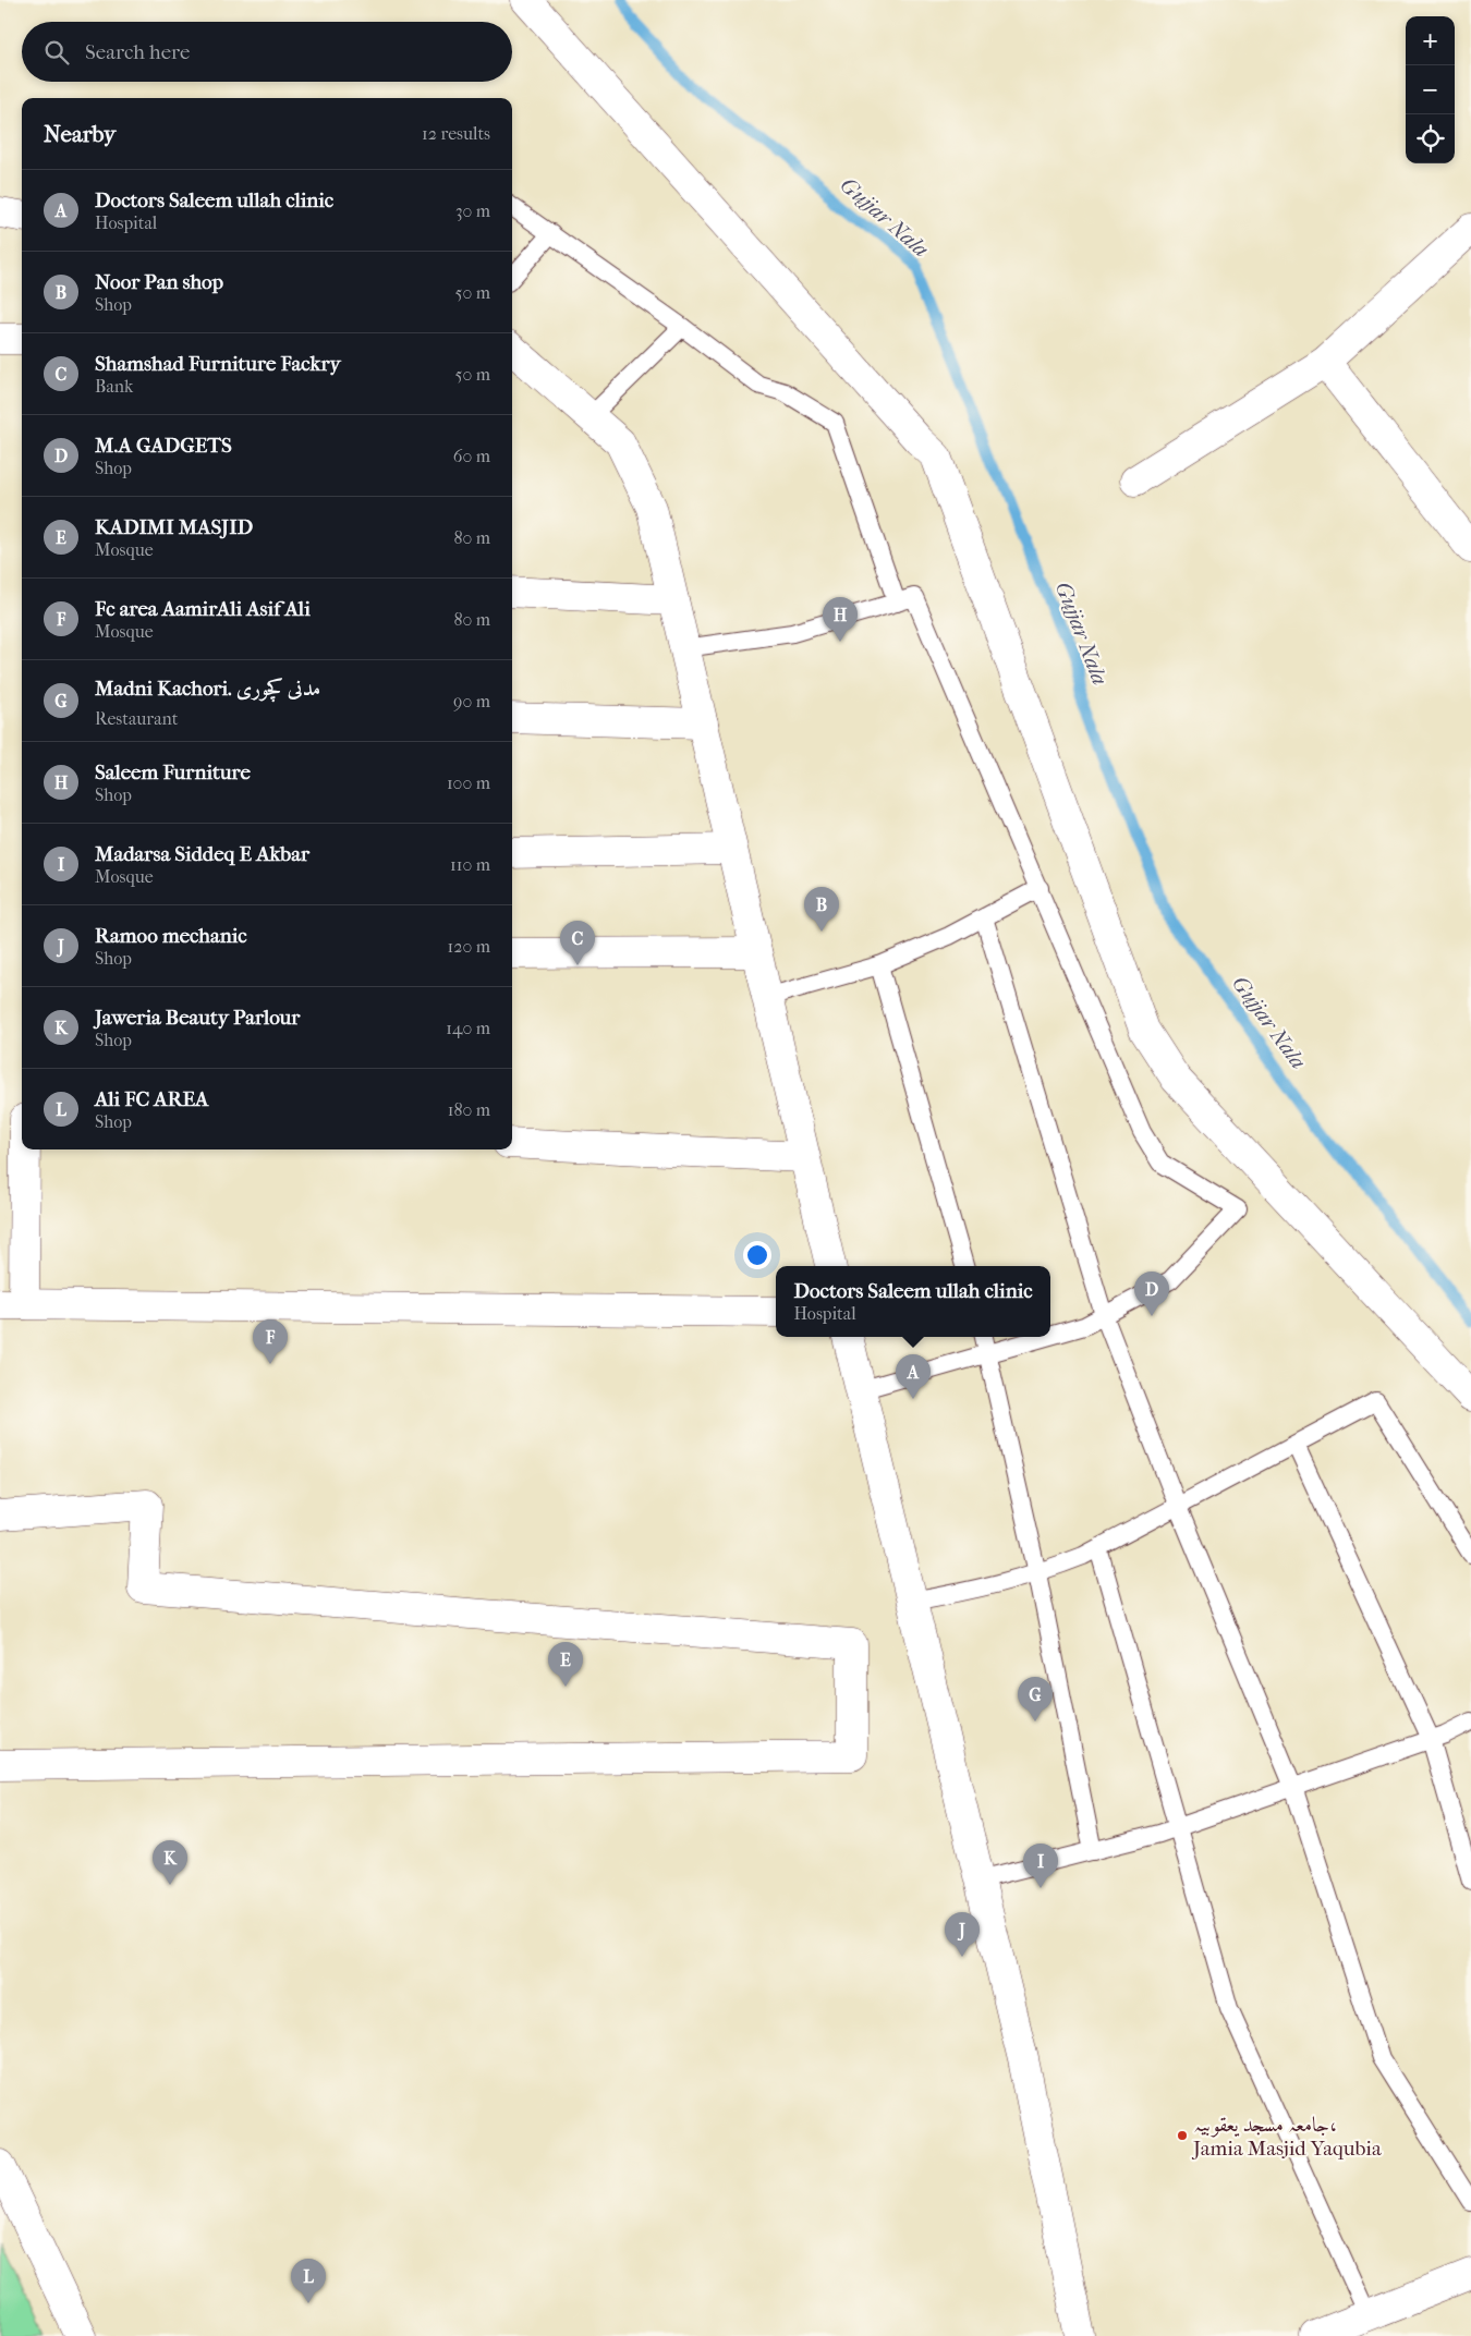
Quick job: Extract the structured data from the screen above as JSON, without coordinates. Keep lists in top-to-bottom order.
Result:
{
  "water": ["Gujjar Nala"],
  "places": ["جامعہ مسجد یعقوبیہ، Jamia Masjid Yaqubia"],
  "page": {
    "map_buttons": ["+", "−"],
    "search": "Search here",
    "heading": ["Nearby", "12 results"],
    "list": [
      {
        "mark": "A",
        "name": "Doctors Saleem ullah clinic",
        "note": "Hospital",
        "value": "30 m"
      },
      {
        "mark": "B",
        "name": "Noor Pan shop",
        "note": "Shop",
        "value": "50 m"
      },
      {
        "mark": "C",
        "name": "Shamshad Furniture Fackry",
        "note": "Bank",
        "value": "50 m"
      },
      {
        "mark": "D",
        "name": "M.A GADGETS",
        "note": "Shop",
        "value": "60 m"
      },
      {
        "mark": "E",
        "name": "KADIMI MASJID",
        "note": "Mosque",
        "value": "80 m"
      },
      {
        "mark": "F",
        "name": "Fc area AamirAli Asif Ali",
        "note": "Mosque",
        "value": "80 m"
      },
      {
        "mark": "G",
        "name": "Madni Kachori. مدنی کچوری",
        "note": "Restaurant",
        "value": "90 m"
      },
      {
        "mark": "H",
        "name": "Saleem Furniture",
        "note": "Shop",
        "value": "100 m"
      },
      {
        "mark": "I",
        "name": "Madarsa Siddeq E Akbar",
        "note": "Mosque",
        "value": "110 m"
      },
      {
        "mark": "J",
        "name": "Ramoo mechanic",
        "note": "Shop",
        "value": "120 m"
      },
      {
        "mark": "K",
        "name": "Jaweria Beauty Parlour",
        "note": "Shop",
        "value": "140 m"
      },
      {
        "mark": "L",
        "name": "Ali FC AREA",
        "note": "Shop",
        "value": "180 m"
      }
    ],
    "pins": [
      "H",
      "B",
      "C",
      "D",
      "F",
      "A",
      "E",
      "G",
      "K",
      "I",
      "J",
      "L"
    ],
    "popup": ["Doctors Saleem ullah clinic", "Hospital"]
  }
}
